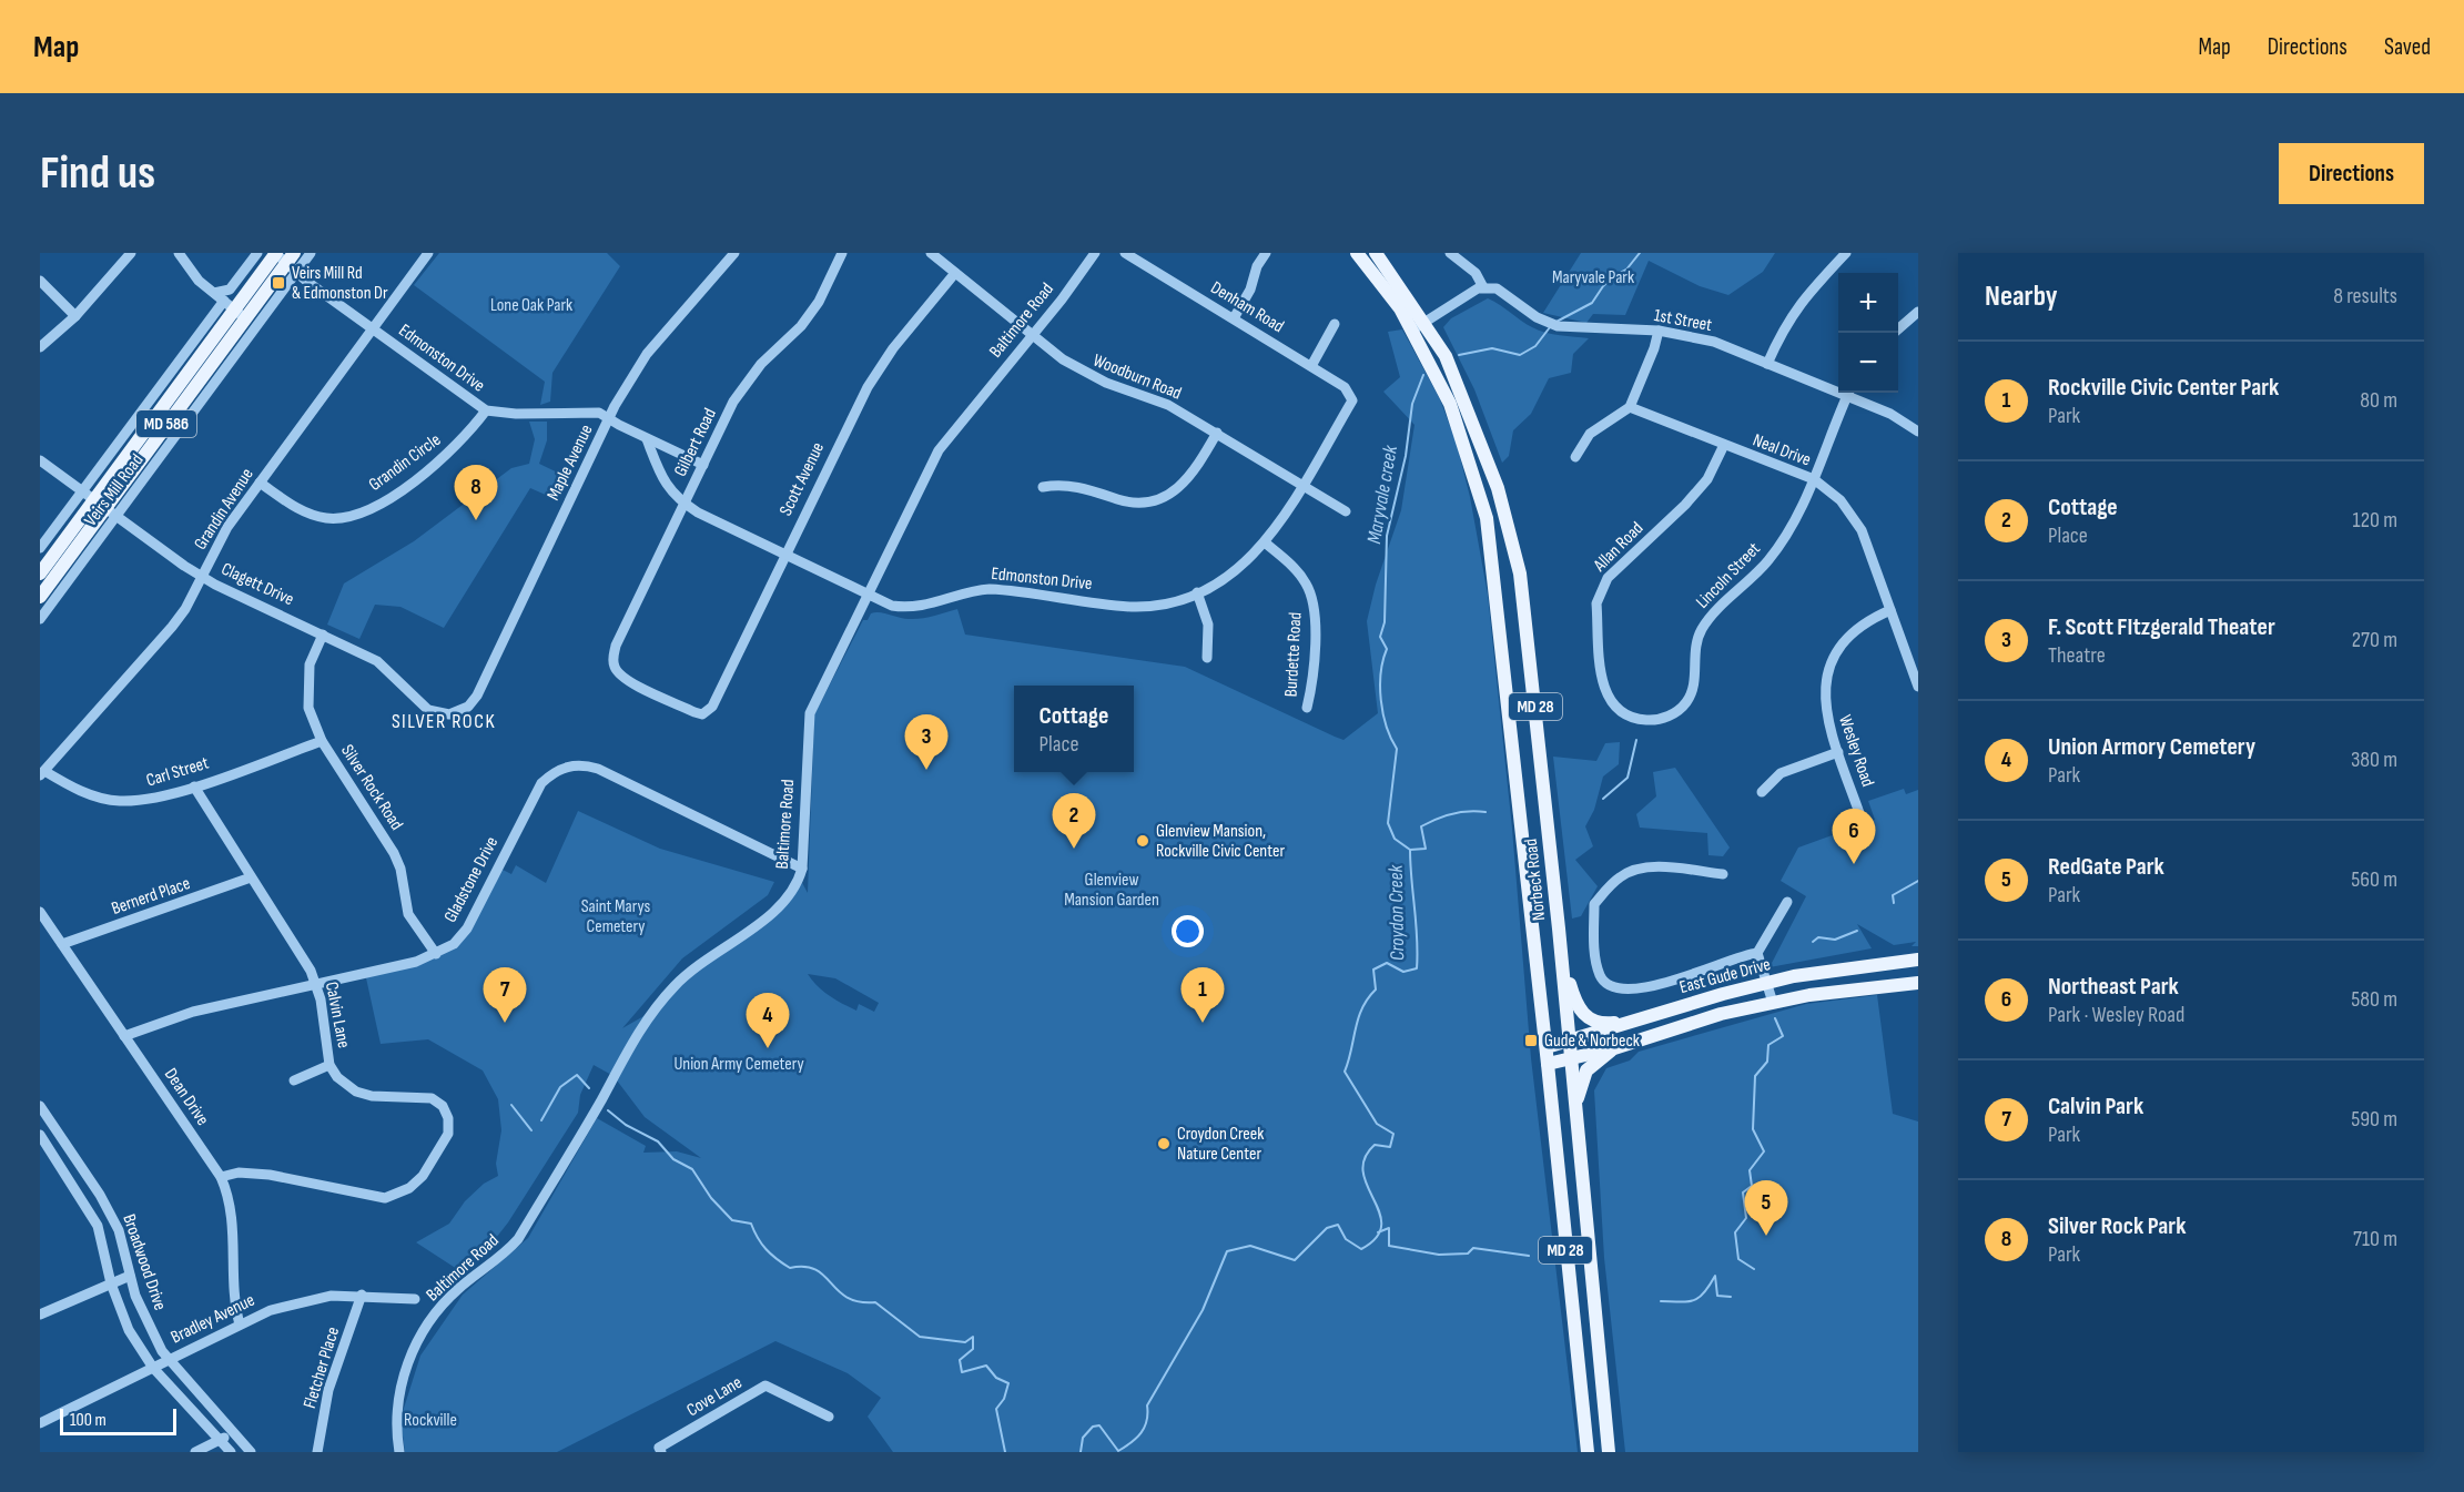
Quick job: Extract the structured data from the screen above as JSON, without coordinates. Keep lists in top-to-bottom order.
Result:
{
  "streets": {
    "main road": [
      "MD 586",
      "Veirs Mill Road",
      "MD 28",
      "Norbeck Road",
      "East Gude Drive"
    ],
    "street": [
      "Denham Road",
      "Baltimore Road",
      "1st Street",
      "Edmonston Drive",
      "Woodburn Road",
      "Gilbert Road",
      "Neal Drive",
      "Grandin Circle",
      "Maple Avenue",
      "Scott Avenue",
      "Grandin Avenue",
      "Allan Road",
      "Lincoln Street",
      "Clagett Drive",
      "Burdette Road",
      "Wesley Road",
      "Carl Street",
      "Silver Rock Road",
      "Gladstone Drive",
      "Bernerd Place",
      "Calvin Lane",
      "Dean Drive",
      "Broadwood Drive",
      "Bradley Avenue",
      "Fletcher Place",
      "Cove Lane"
    ]
  },
  "crossings": [
    ["Denham Road", "Edmonston Drive"],
    ["Baltimore Road", "Edmonston Drive"],
    ["Baltimore Road", "Woodburn Road"],
    ["Baltimore Road", "Gladstone Drive"],
    ["Edmonston Drive", "Woodburn Road"],
    ["Edmonston Drive", "Gilbert Road"],
    ["Edmonston Drive", "Grandin Circle"],
    ["Edmonston Drive", "Maple Avenue"],
    ["Edmonston Drive", "Scott Avenue"],
    ["Edmonston Drive", "Veirs Mill Road"],
    ["Edmonston Drive", "Grandin Avenue"],
    ["Edmonston Drive", "Burdette Road"],
    ["Woodburn Road", "Scott Avenue"],
    ["Gilbert Road", "Scott Avenue"],
    ["Neal Drive", "Allan Road"],
    ["Neal Drive", "Lincoln Street"],
    ["Neal Drive", "Wesley Road"],
    ["Grandin Circle", "Grandin Avenue"],
    ["Maple Avenue", "Clagett Drive"],
    ["Veirs Mill Road", "Clagett Drive"],
    ["Grandin Avenue", "Clagett Drive"],
    ["Grandin Avenue", "Carl Street"],
    ["Allan Road", "Lincoln Street"],
    ["Clagett Drive", "Silver Rock Road"],
    ["MD 28", "Norbeck Road"],
    ["Carl Street", "Silver Rock Road"],
    ["Carl Street", "Calvin Lane"],
    ["Silver Rock Road", "Gladstone Drive"],
    ["Gladstone Drive", "Calvin Lane"],
    ["Gladstone Drive", "Dean Drive"],
    ["Norbeck Road", "East Gude Drive"],
    ["Bernerd Place", "Calvin Lane"],
    ["Bernerd Place", "Dean Drive"],
    ["Calvin Lane", "Dean Drive"],
    ["Dean Drive", "Bradley Avenue"],
    ["Broadwood Drive", "Bradley Avenue"],
    ["Bradley Avenue", "Fletcher Place"]
  ],
  "districts": ["SILVER ROCK"],
  "water": ["Maryvale creek", "Croydon Creek"],
  "parks": [
    "Maryvale Park",
    "Lone Oak Park",
    "Glenview Mansion Garden",
    "Saint Marys Cemetery",
    "Union Army Cemetery",
    "Rockville"
  ],
  "places": {
    "transit": ["Veirs Mill Rd & Edmonston Dr", "Gude & Norbeck"],
    "other": ["Glenview Mansion, Rockville Civic Center", "Croydon Creek Nature Center"]
  },
  "scale_bar": "100 m",
  "page": {
    "header": "Map",
    "nav": ["Map", "Directions", "Saved"],
    "buttons": "Directions",
    "title": "Find us",
    "heading": ["Nearby", "8 results"],
    "map_buttons": ["+", "−"],
    "list": [
      {
        "mark": "1",
        "name": "Rockville Civic Center Park",
        "note": "Park",
        "value": "80 m"
      },
      {
        "mark": "2",
        "name": "Cottage",
        "note": "Place",
        "value": "120 m"
      },
      {
        "mark": "3",
        "name": "F. Scott FItzgerald Theater",
        "note": "Theatre",
        "value": "270 m"
      },
      {
        "mark": "4",
        "name": "Union Armory Cemetery",
        "note": "Park",
        "value": "380 m"
      },
      {
        "mark": "5",
        "name": "RedGate Park",
        "note": "Park",
        "value": "560 m"
      },
      {
        "mark": "6",
        "name": "Northeast Park",
        "note": "Park · Wesley Road",
        "value": "580 m"
      },
      {
        "mark": "7",
        "name": "Calvin Park",
        "note": "Park",
        "value": "590 m"
      },
      {
        "mark": "8",
        "name": "Silver Rock Park",
        "note": "Park",
        "value": "710 m"
      }
    ],
    "pins": [
      "8",
      "3",
      "2",
      "6",
      "1",
      "7",
      "4",
      "5"
    ],
    "popup": ["Cottage", "Place"],
    "scale": "100 m"
  }
}
